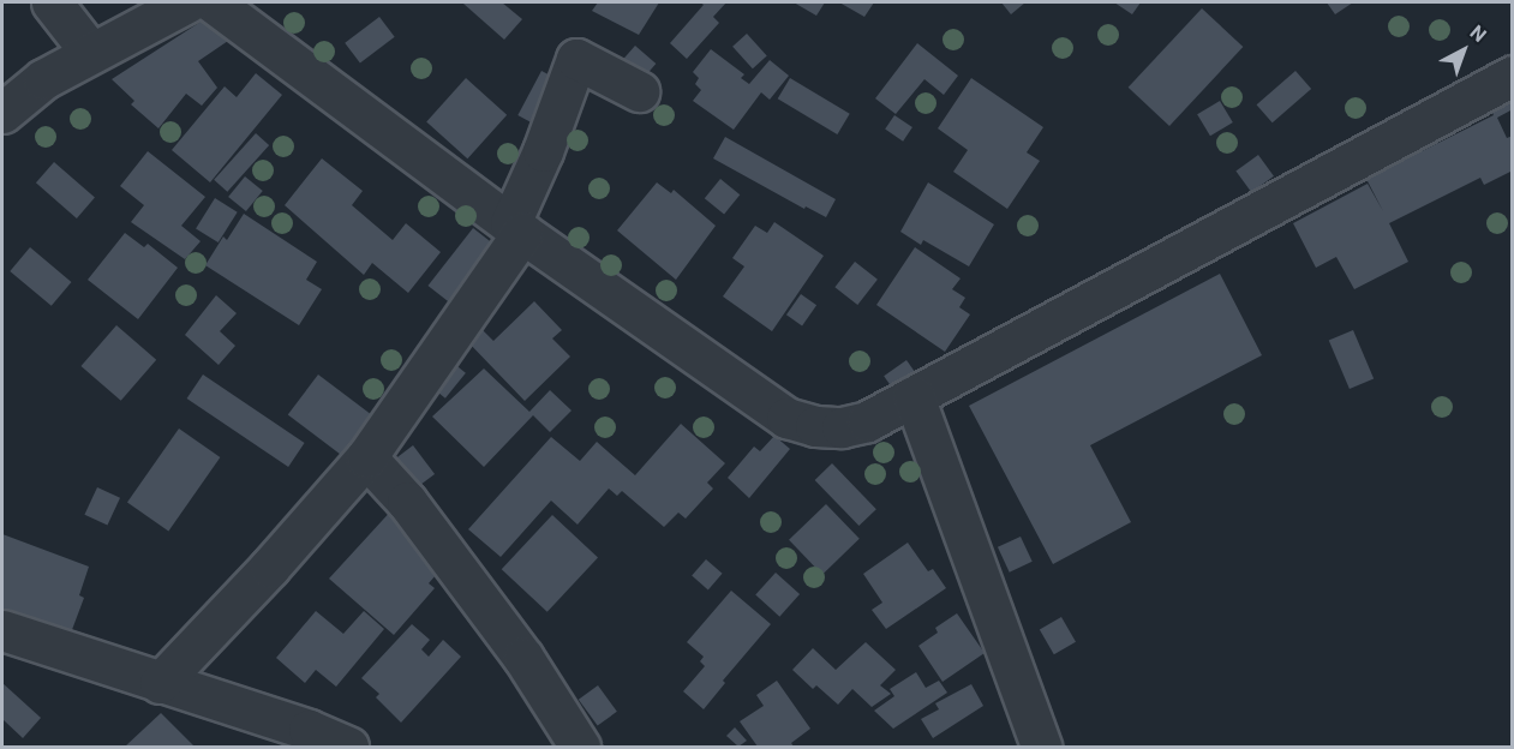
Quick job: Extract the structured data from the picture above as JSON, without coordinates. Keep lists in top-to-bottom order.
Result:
{
  "north": "top right"
}
